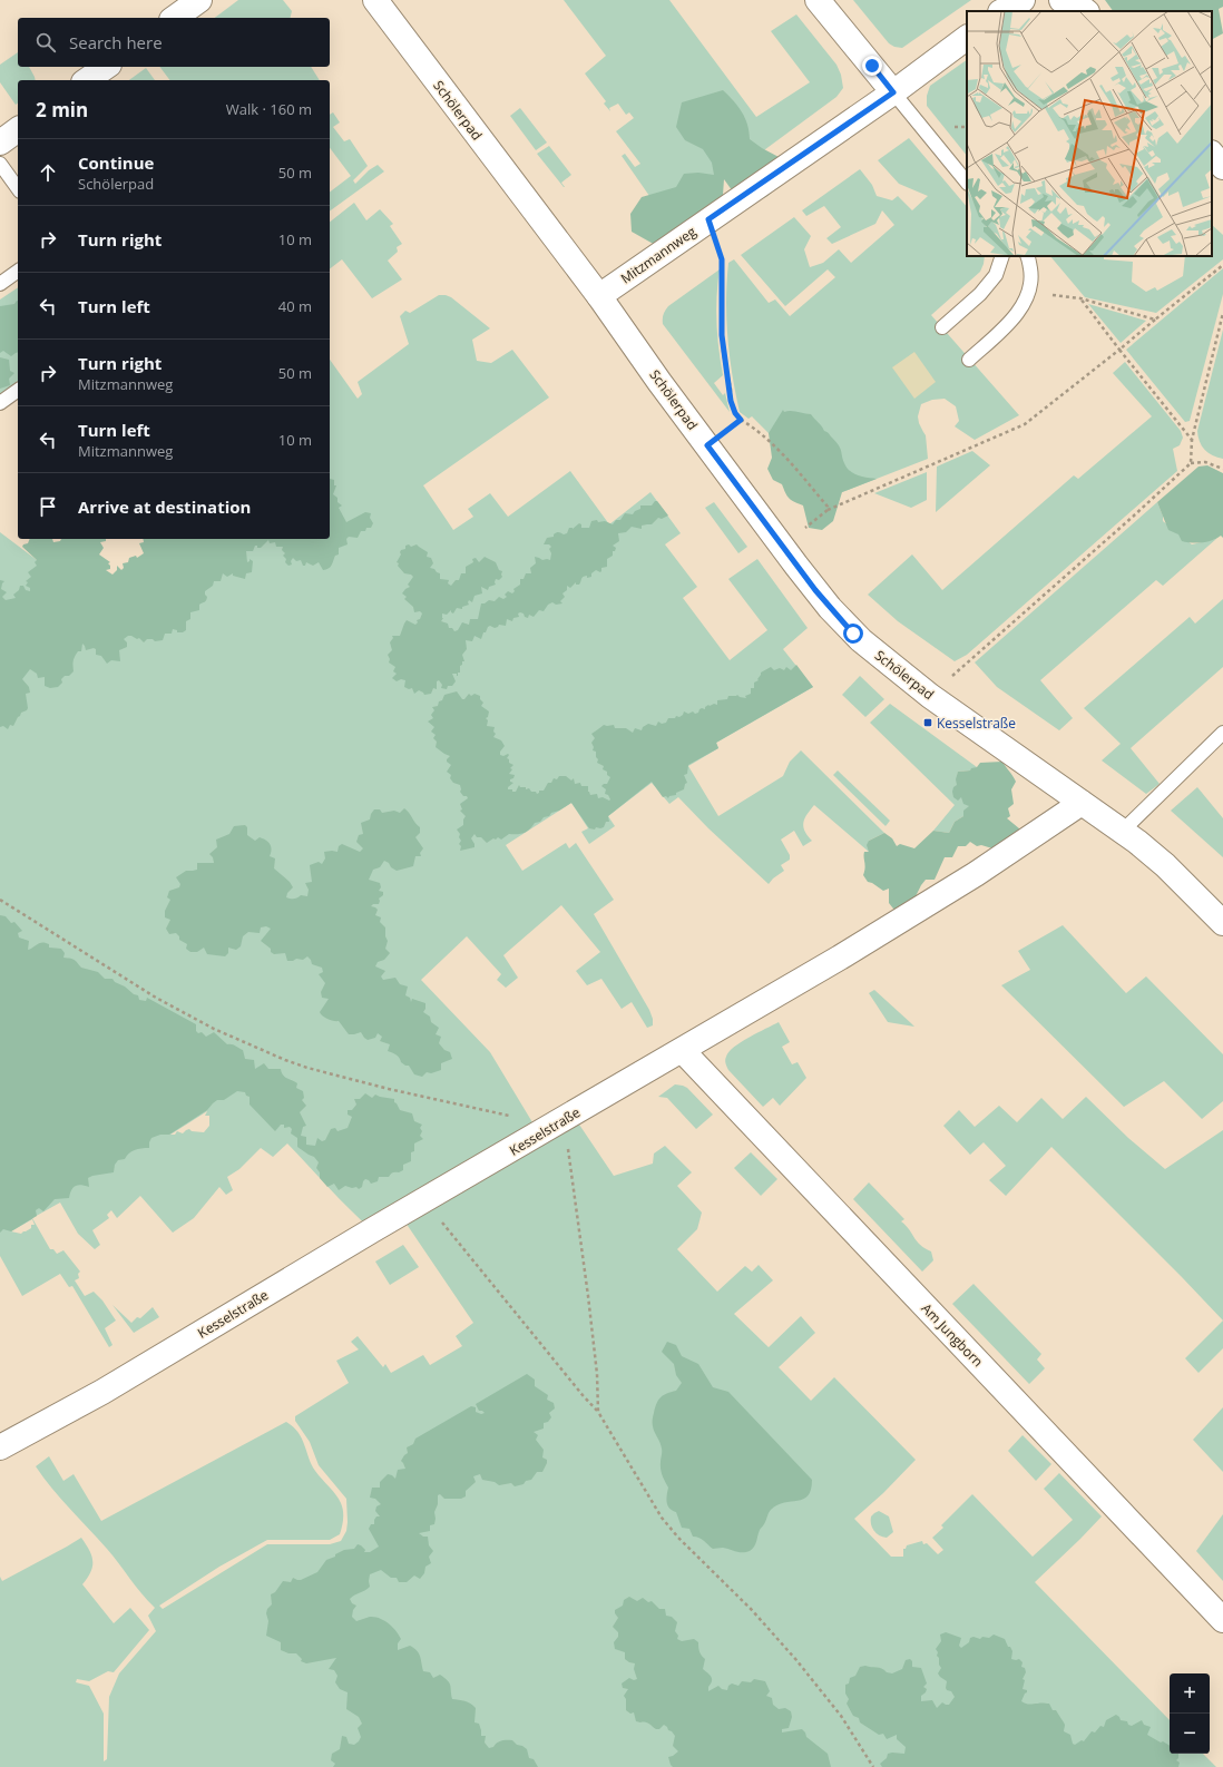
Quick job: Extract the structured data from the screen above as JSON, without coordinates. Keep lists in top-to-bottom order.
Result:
{
  "streets": {
    "street": [
      "Schölerpad",
      "Mitzmannweg",
      "Kesselstraße",
      "Am Jungborn"
    ]
  },
  "crossings": [
    ["Schölerpad", "Mitzmannweg"],
    ["Schölerpad", "Kesselstraße"],
    ["Kesselstraße", "Am Jungborn"]
  ],
  "places": {
    "transit": ["Kesselstraße"]
  },
  "page": {
    "search": "Search here",
    "heading": ["2 min", "Walk · 160 m"],
    "list": [
      ["Continue", "Schölerpad", "50 m"],
      ["Turn right", "10 m"],
      ["Turn left", "40 m"],
      ["Turn right", "Mitzmannweg", "50 m"],
      ["Turn left", "Mitzmannweg", "10 m"],
      "Arrive at destination"
    ],
    "map_buttons": ["+", "−"]
  }
}
